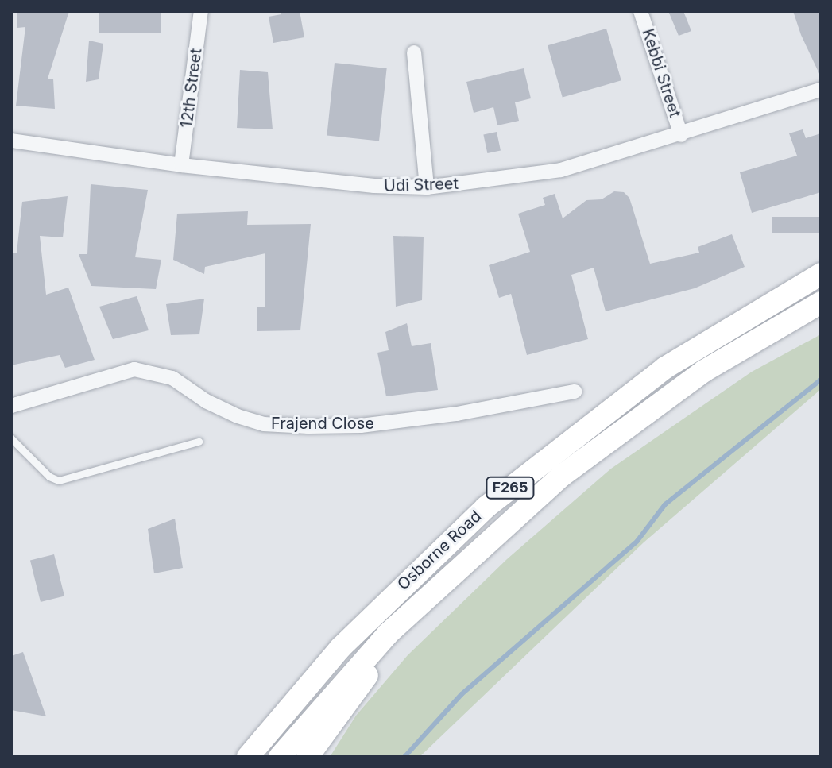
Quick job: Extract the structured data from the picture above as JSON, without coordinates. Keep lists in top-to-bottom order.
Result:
{
  "streets": {
    "main road": ["F265", "Osborne Road"],
    "street": [
      "Kebbi Street",
      "12th Street",
      "Udi Street",
      "Frajend Close"
    ]
  },
  "crossings": [
    ["Kebbi Street", "Udi Street"],
    ["12th Street", "Udi Street"]
  ]
}
